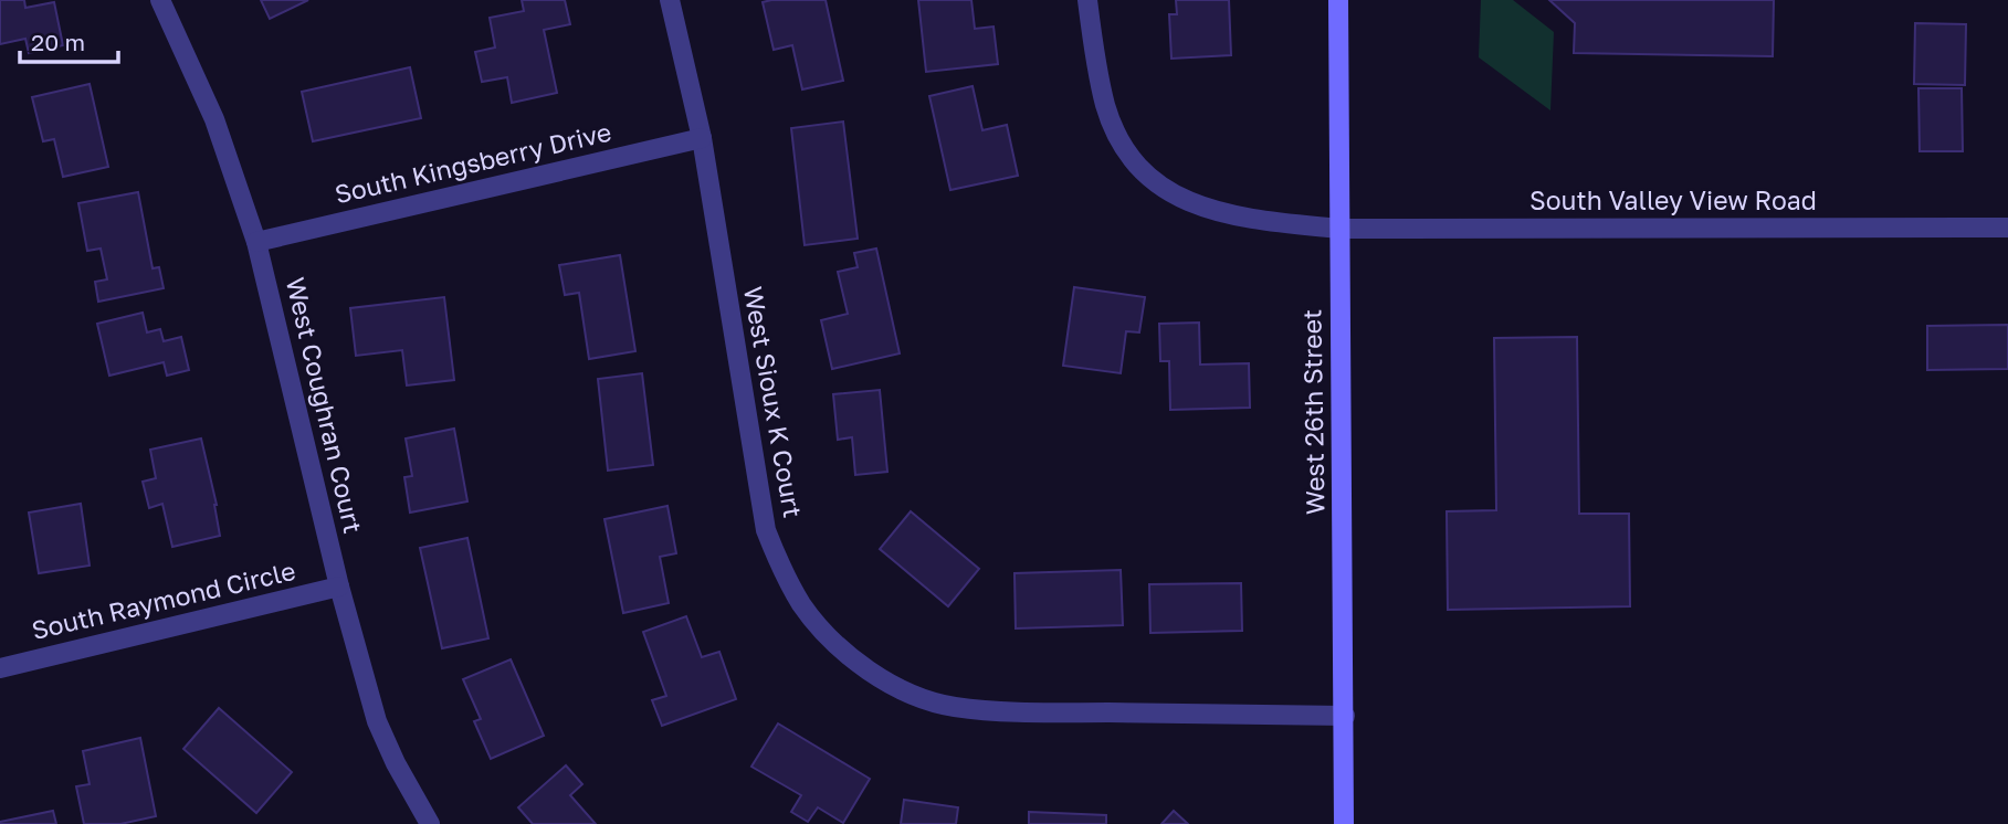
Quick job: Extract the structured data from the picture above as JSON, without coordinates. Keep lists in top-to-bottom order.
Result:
{
  "streets": {
    "main road": ["West 26th Street"],
    "street": [
      "South Kingsberry Drive",
      "South Valley View Road",
      "West Sioux K Court",
      "West Coughran Court",
      "South Raymond Circle"
    ]
  },
  "crossings": [
    ["South Kingsberry Drive", "West Sioux K Court"],
    ["South Kingsberry Drive", "West Coughran Court"],
    ["South Valley View Road", "West 26th Street"],
    ["West Sioux K Court", "West 26th Street"],
    ["West Coughran Court", "South Raymond Circle"]
  ],
  "scale_bar": "20 m"
}
